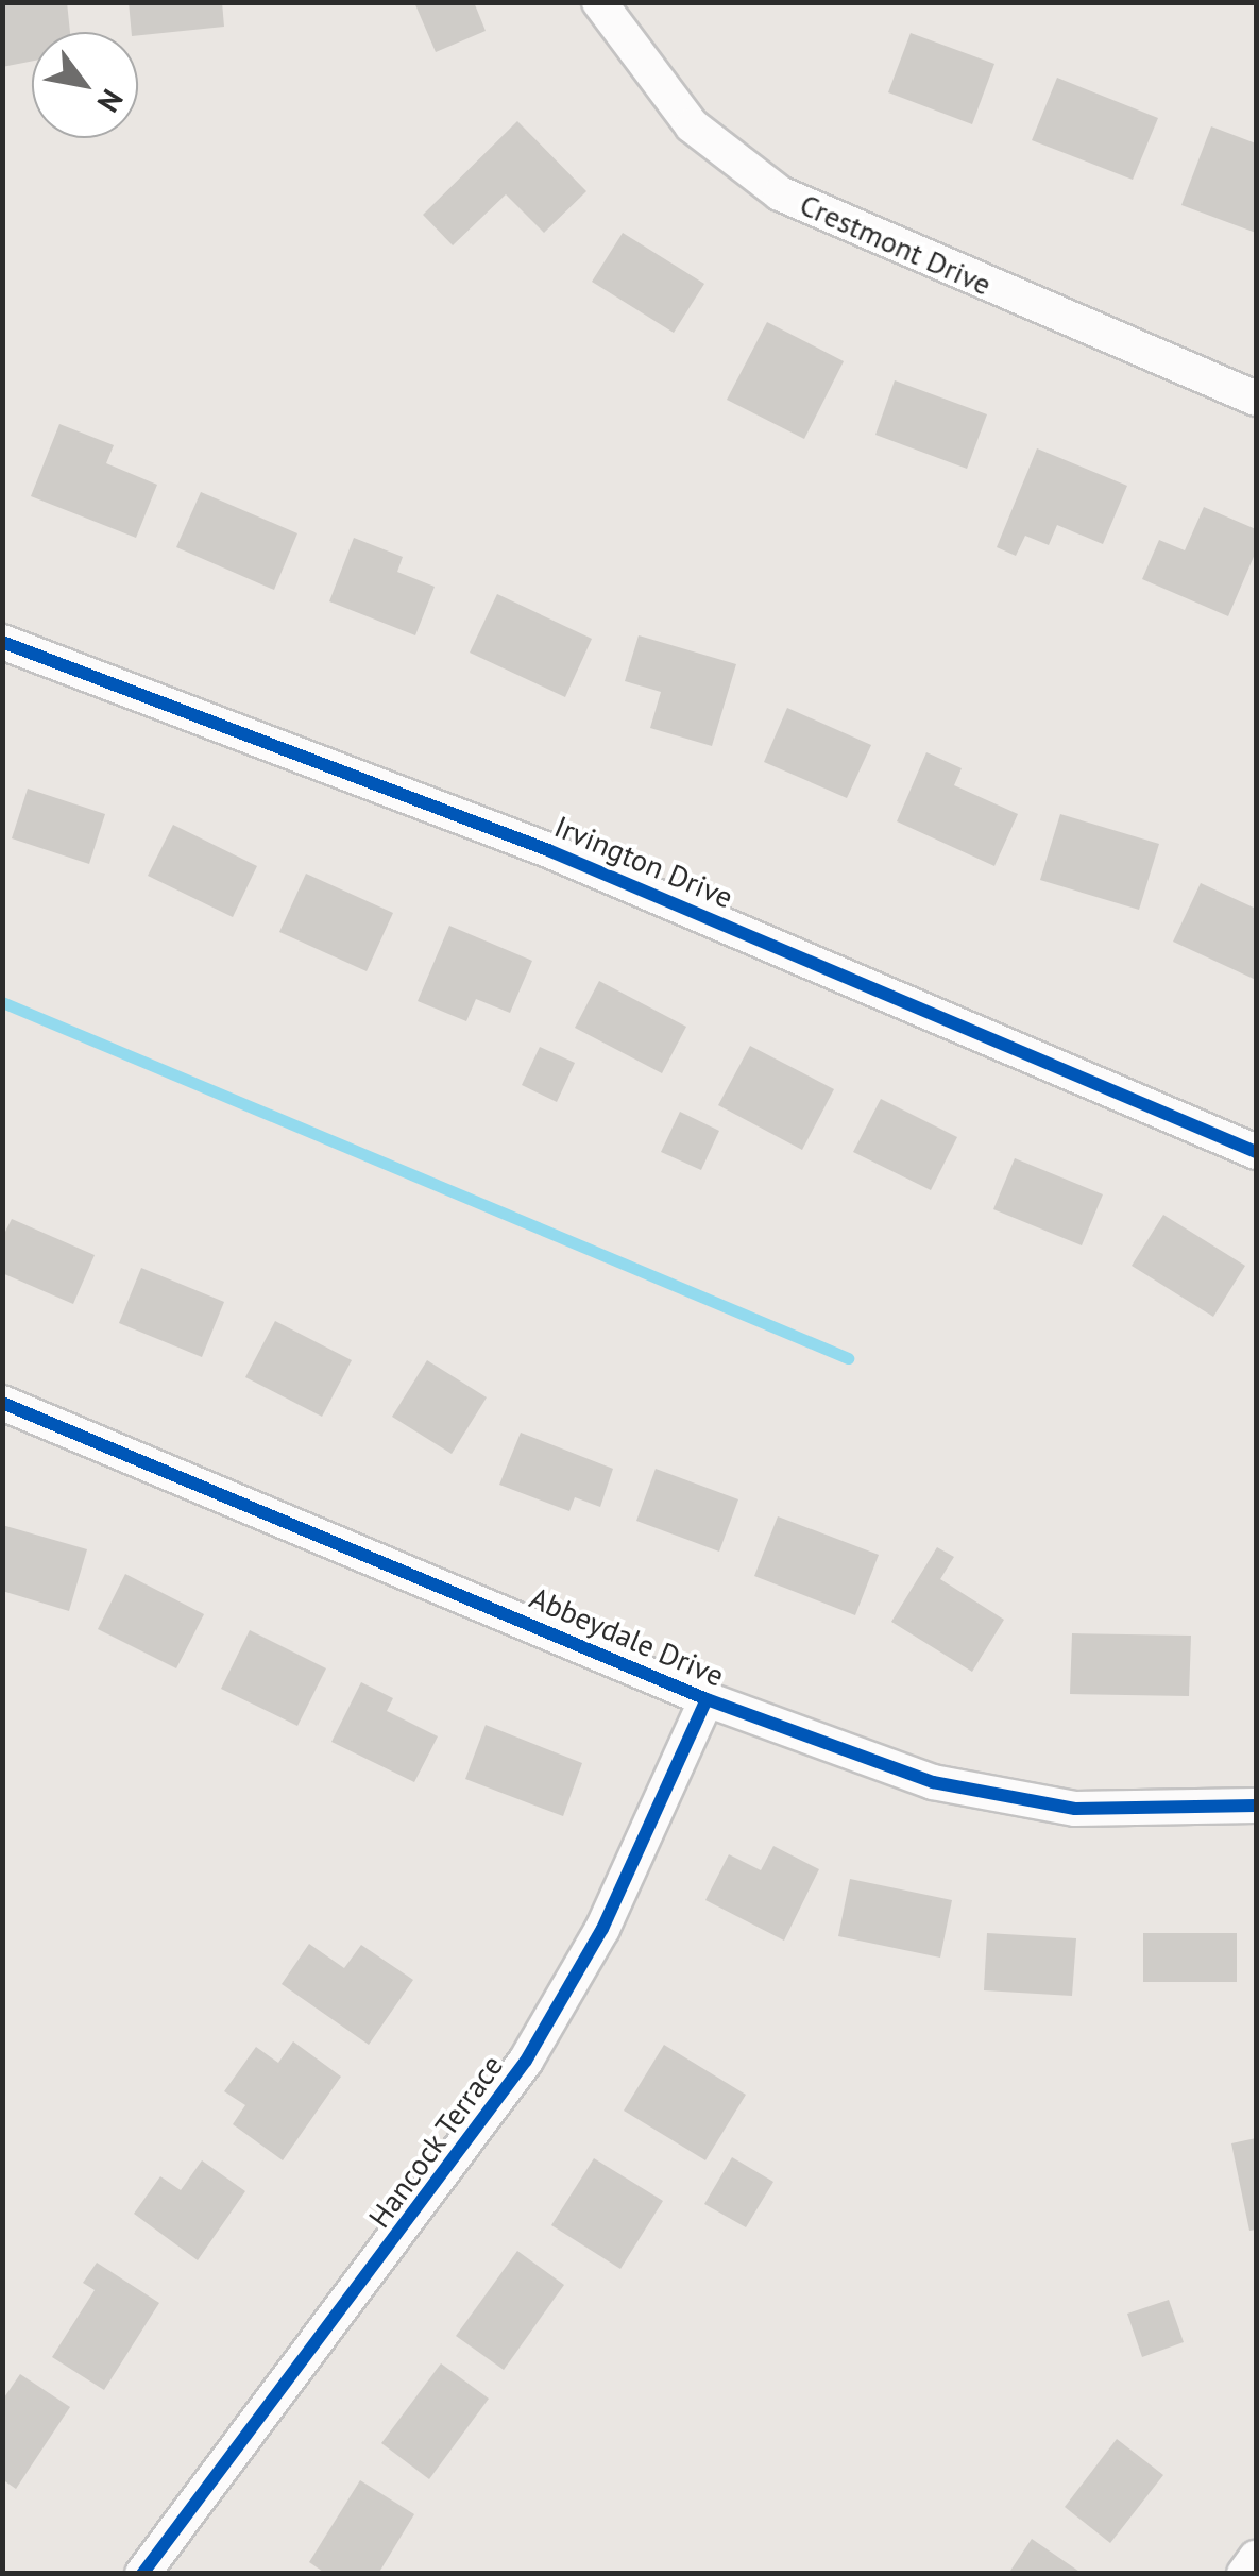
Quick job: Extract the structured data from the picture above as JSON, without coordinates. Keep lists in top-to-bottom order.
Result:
{
  "streets": {
    "street": [
      "Crestmont Drive",
      "Irvington Drive",
      "Abbeydale Drive",
      "Hancock Terrace"
    ]
  },
  "crossings": [
    ["Abbeydale Drive", "Hancock Terrace"]
  ],
  "north": "bottom right"
}
